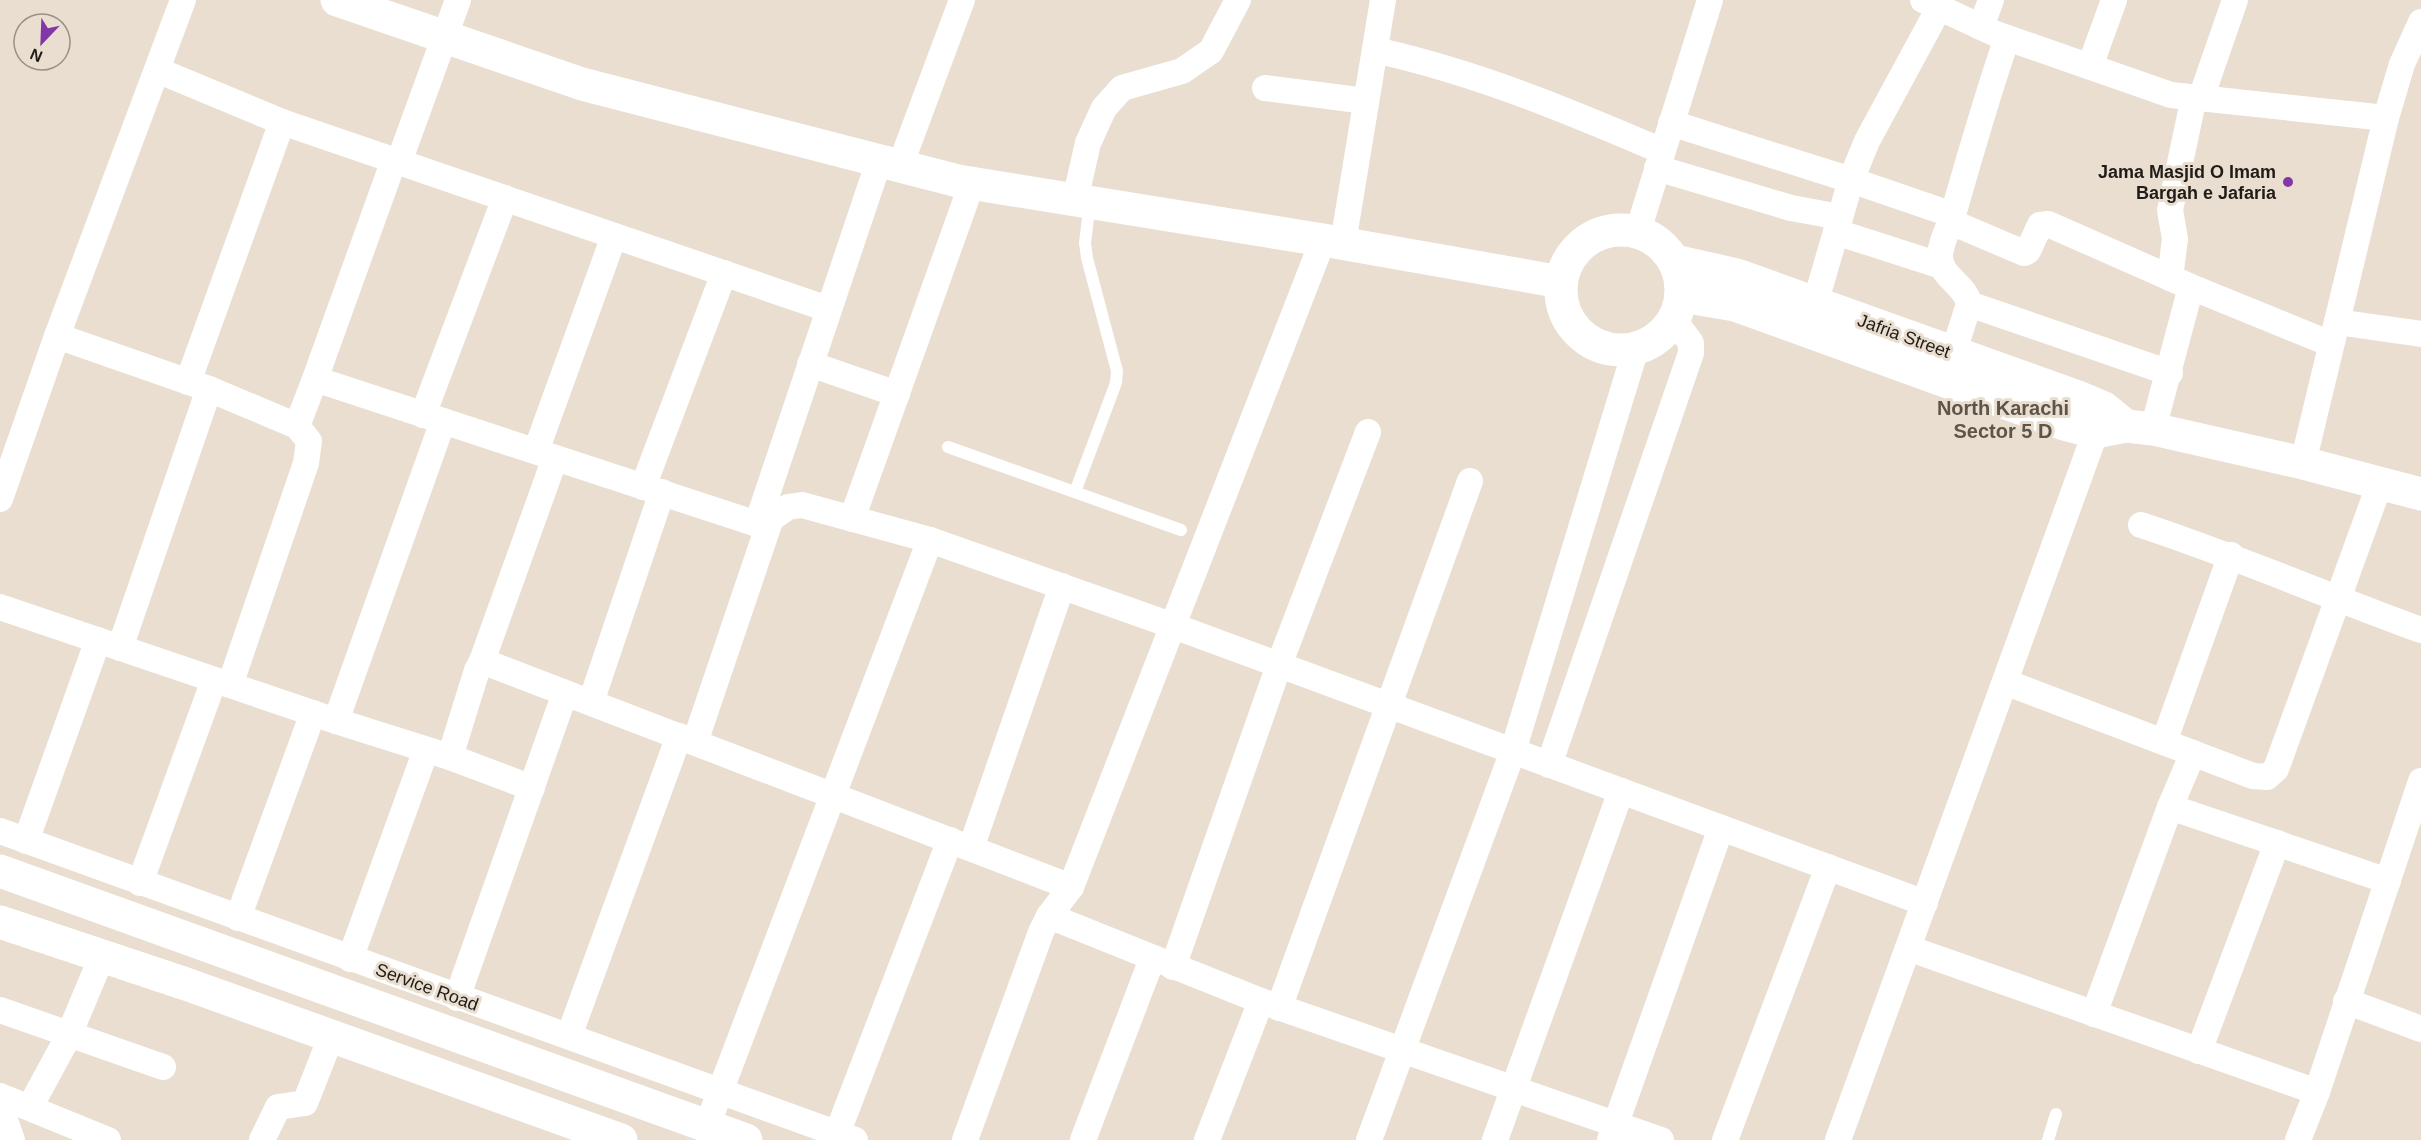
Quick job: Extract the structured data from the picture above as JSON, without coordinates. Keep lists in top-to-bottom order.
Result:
{
  "streets": {
    "street": ["Jafria Street", "Service Road"]
  },
  "districts": ["North Karachi Sector 5 D"],
  "places": ["Jama Masjid O Imam Bargah e Jafaria"],
  "north": "bottom left"
}
